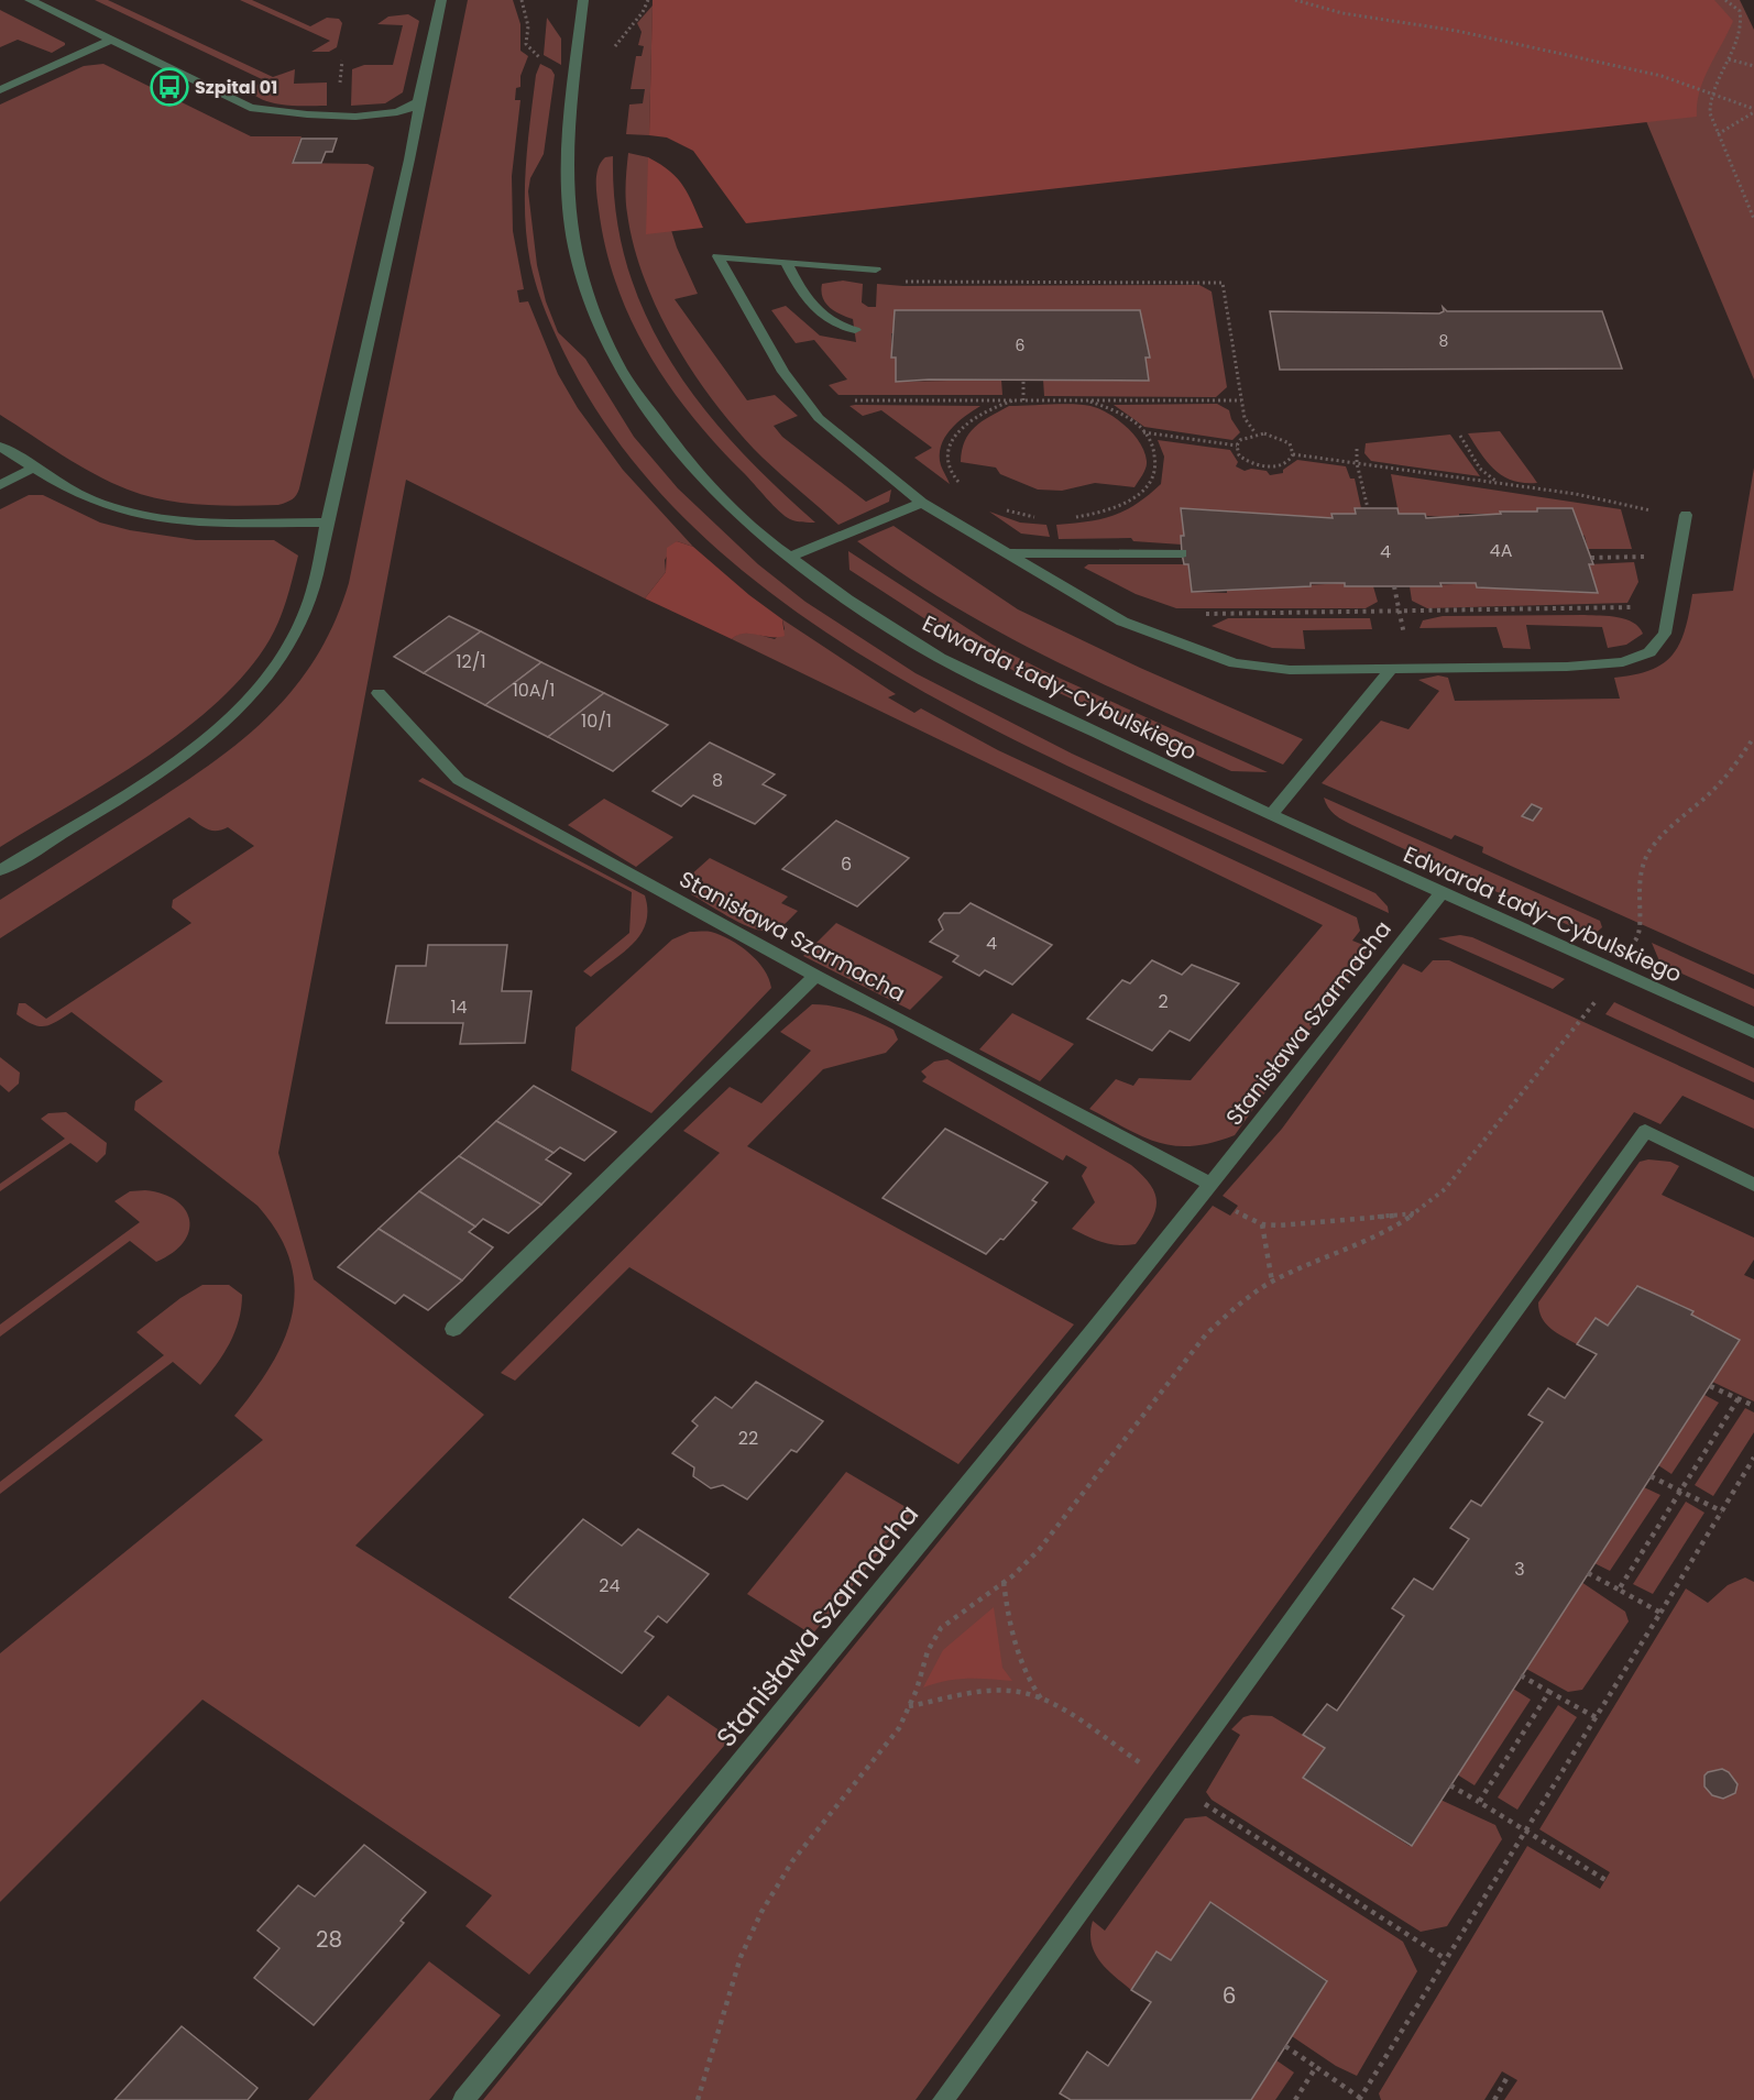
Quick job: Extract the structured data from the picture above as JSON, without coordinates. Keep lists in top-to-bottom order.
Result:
{
  "streets": {
    "street": ["Edwarda Łady-Cybulskiego", "Stanisława Szarmacha"]
  },
  "crossings": [
    ["Edwarda Łady-Cybulskiego", "Stanisława Szarmacha"]
  ],
  "places": {
    "bus stop": ["Szpital 01"]
  },
  "house_numbers": [
    "8",
    "6",
    "4A",
    "4",
    "12/1",
    "10A/1",
    "10/1",
    "8",
    "6",
    "4",
    "2",
    "14",
    "22",
    "3",
    "24",
    "28",
    "6"
  ]
}
